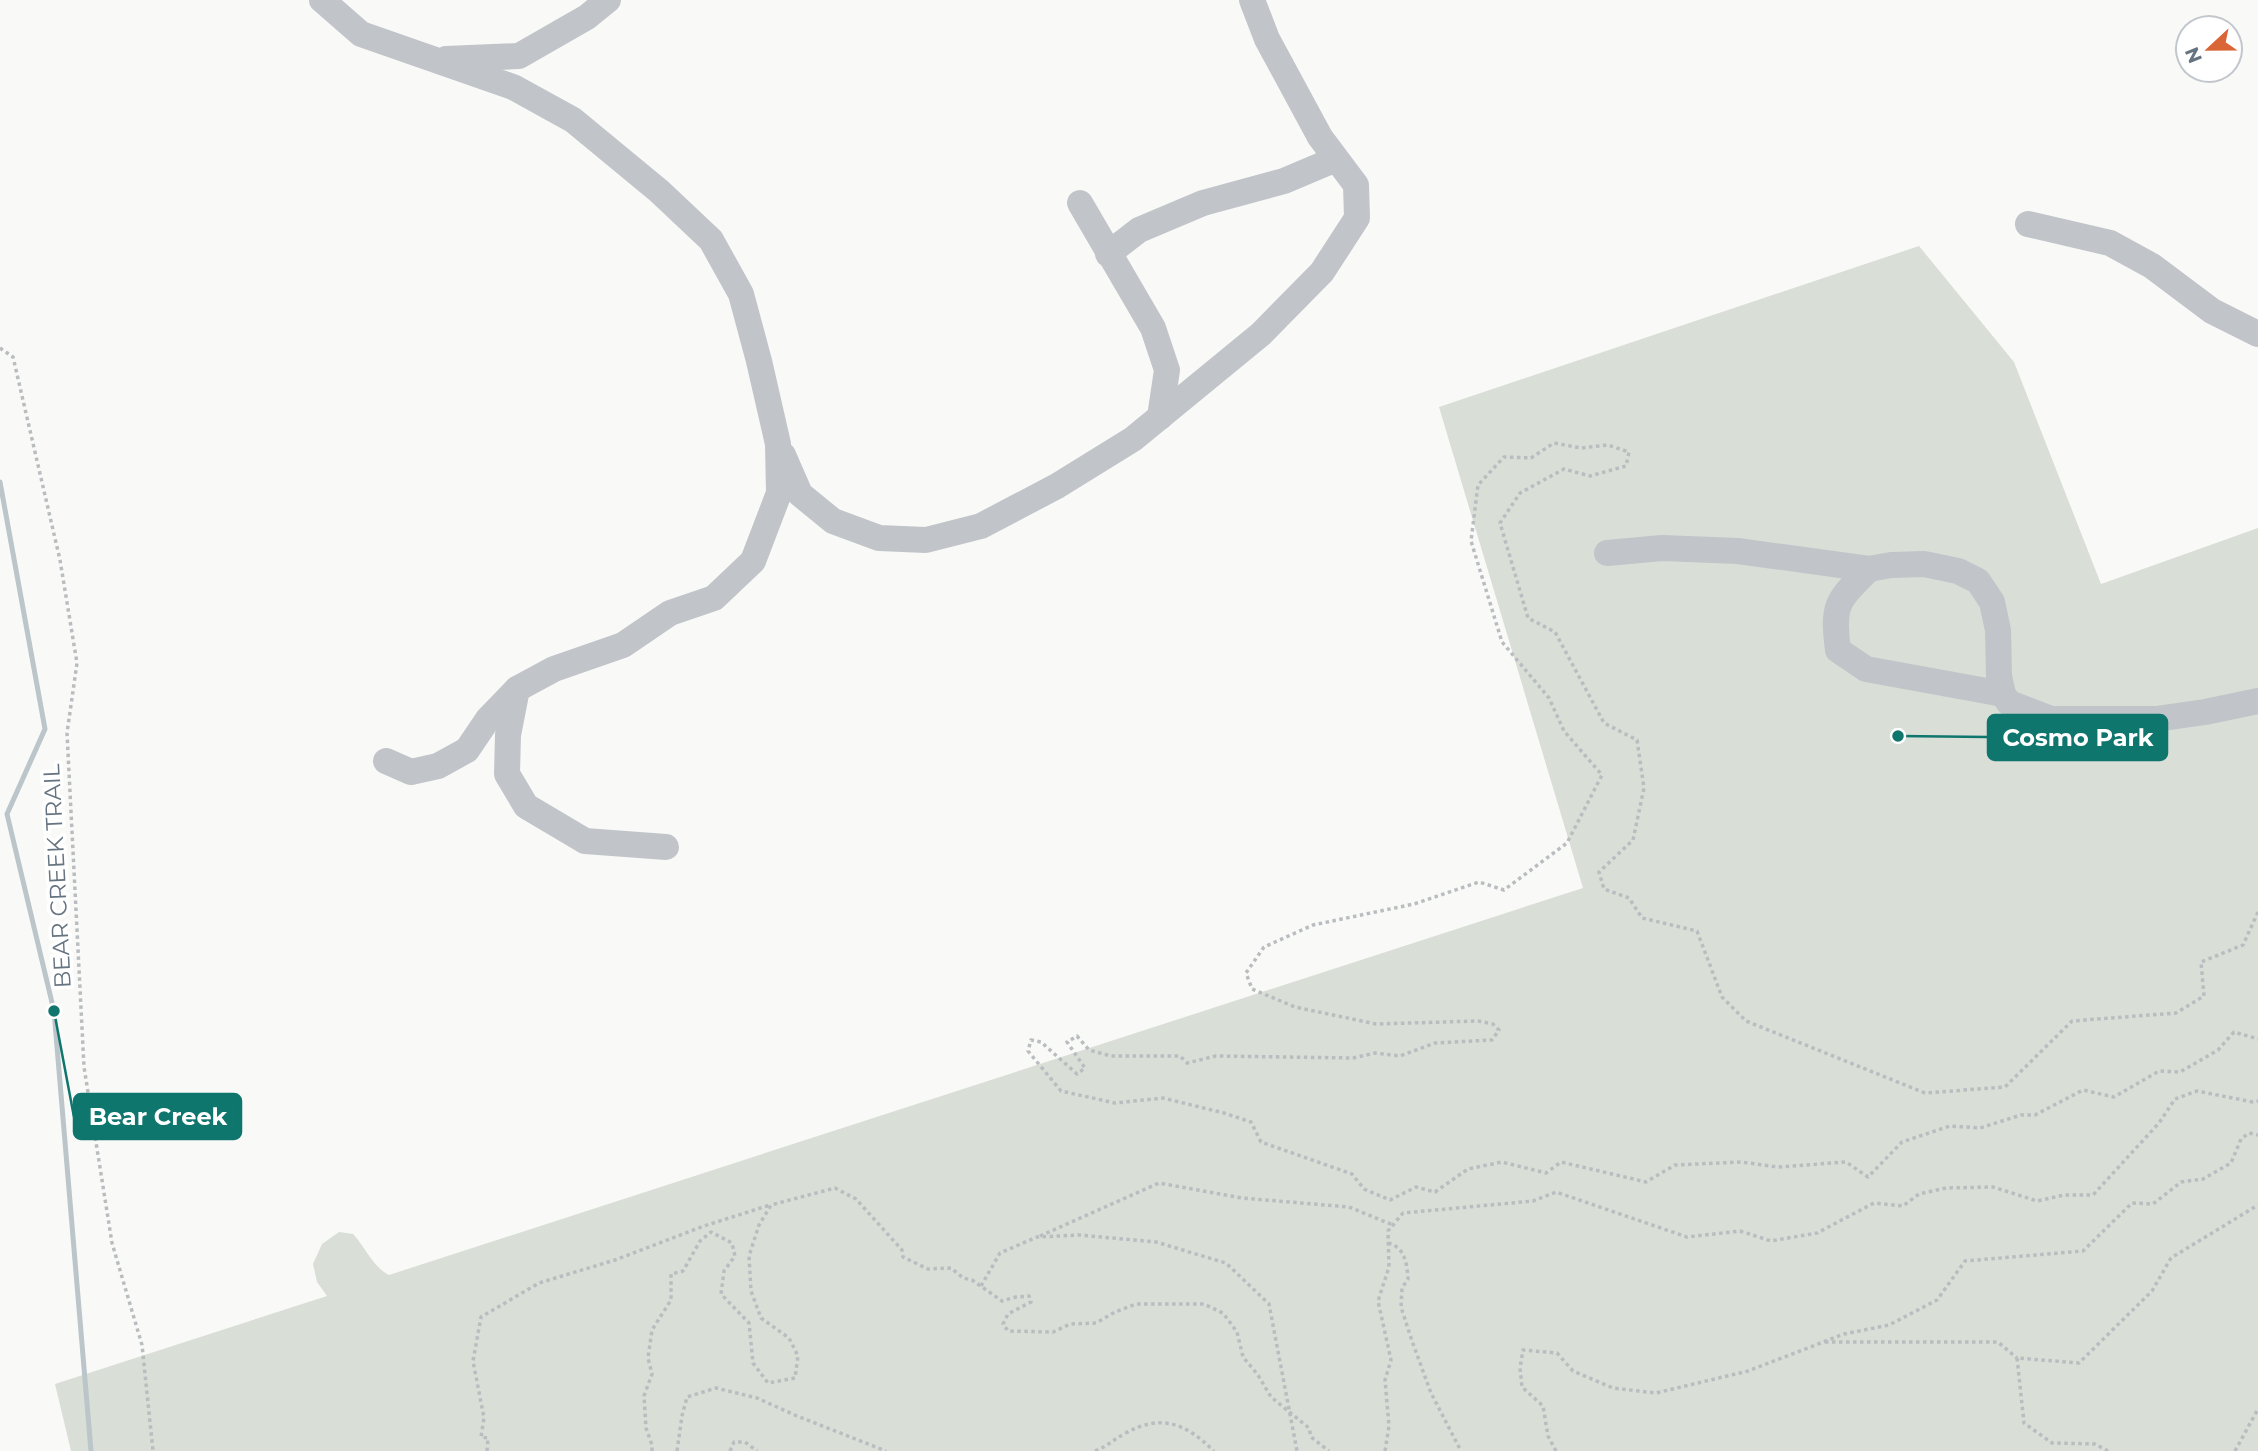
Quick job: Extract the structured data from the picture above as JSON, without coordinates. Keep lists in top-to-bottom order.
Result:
{
  "streets": {
    "path": ["BEAR CREEK TRAIL"]
  },
  "places": ["Cosmo Park", "Bear Creek"],
  "north": "left"
}
